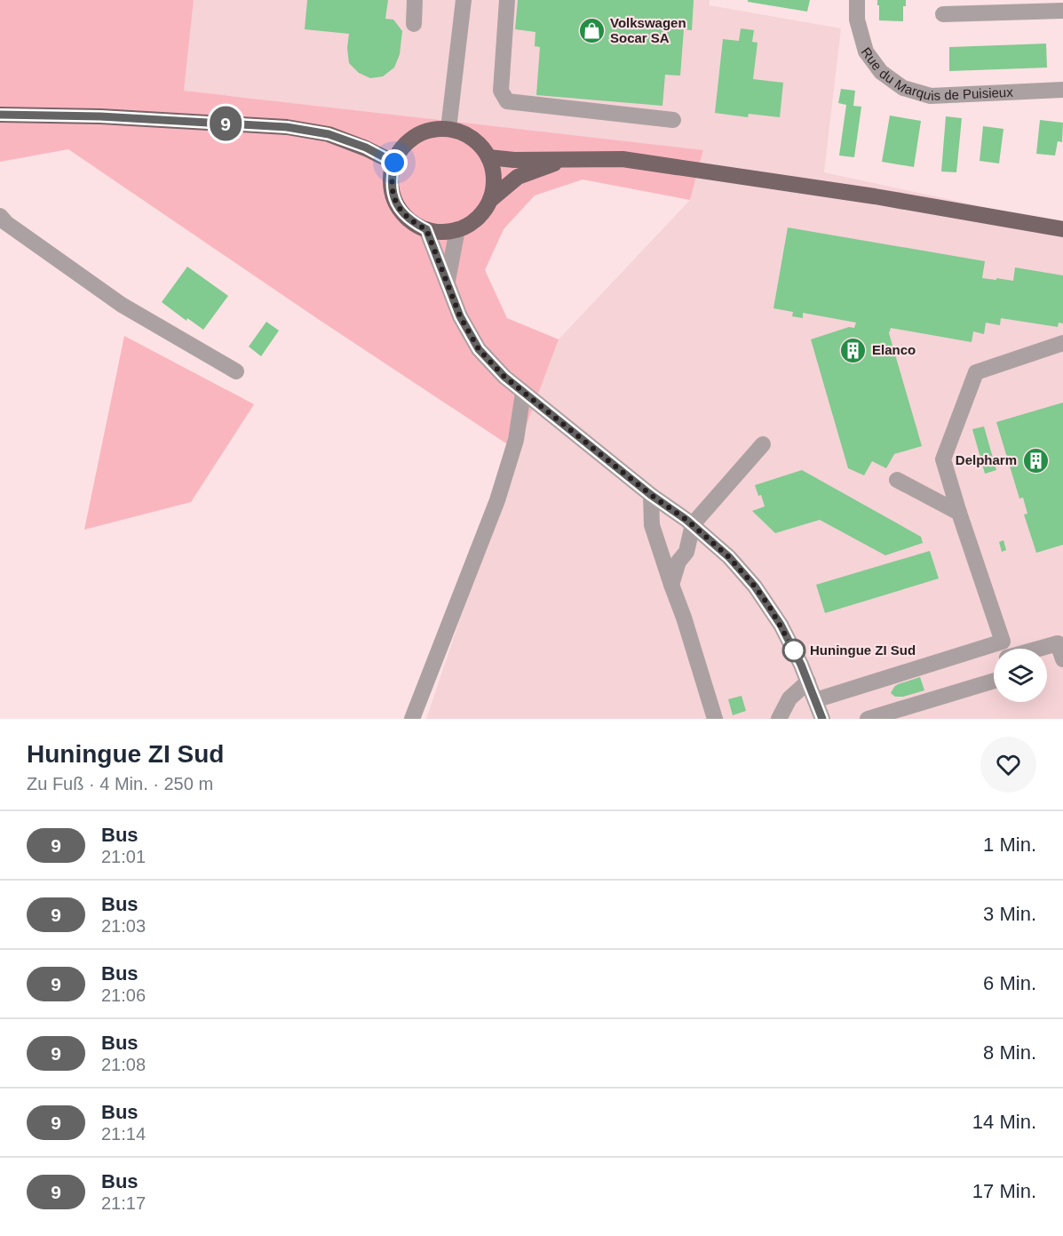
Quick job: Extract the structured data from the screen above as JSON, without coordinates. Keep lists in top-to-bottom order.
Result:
{
  "streets": {
    "street": ["Rue du Marquis de Puisieux"]
  },
  "places": {
    "shop": ["Volkswagen Socar SA"],
    "building": ["Elanco", "Delpharm"],
    "other": ["Huningue ZI Sud"]
  },
  "lines": ["bus line 9"],
  "page": {
    "on_map": "9",
    "heading": ["Huningue ZI Sud", "Zu Fuß · 4 Min. · 250 m"],
    "list": [
      {
        "mark": "9",
        "name": "Bus",
        "note": "21:01",
        "value": "1 Min."
      },
      {
        "mark": "9",
        "name": "Bus",
        "note": "21:03",
        "value": "3 Min."
      },
      {
        "mark": "9",
        "name": "Bus",
        "note": "21:06",
        "value": "6 Min."
      },
      {
        "mark": "9",
        "name": "Bus",
        "note": "21:08",
        "value": "8 Min."
      },
      {
        "mark": "9",
        "name": "Bus",
        "note": "21:14",
        "value": "14 Min."
      },
      {
        "mark": "9",
        "name": "Bus",
        "note": "21:17",
        "value": "17 Min."
      }
    ]
  }
}
